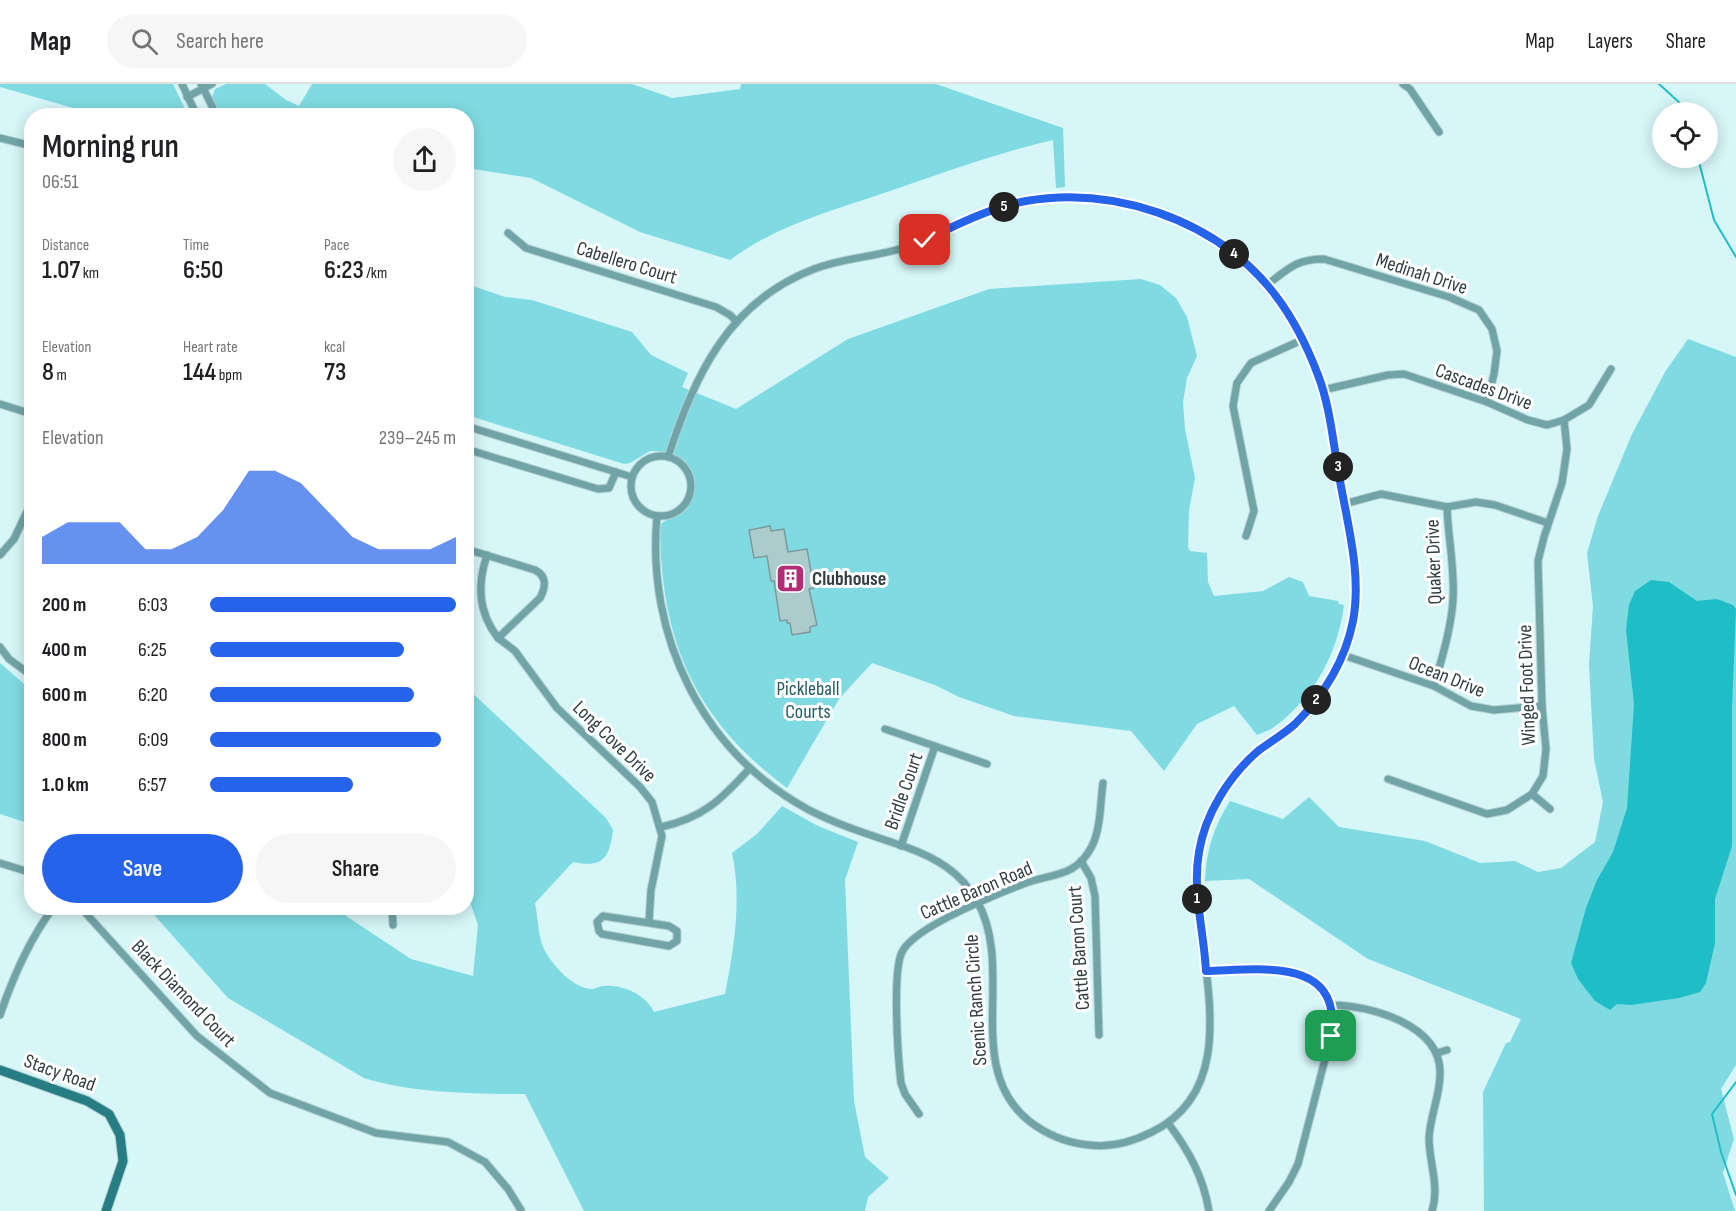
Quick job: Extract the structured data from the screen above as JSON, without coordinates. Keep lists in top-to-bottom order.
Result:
{
  "streets": {
    "main road": ["Stacy Road"],
    "street": [
      "Cabellero Court",
      "Medinah Drive",
      "Cascades Drive",
      "Quaker Drive",
      "Ocean Drive",
      "Winged Foot Drive",
      "Long Cove Drive",
      "Bridle Court",
      "Cattle Baron Road",
      "Cattle Baron Court",
      "Black Diamond Court",
      "Scenic Ranch Circle"
    ]
  },
  "crossings": [
    ["Cabellero Court", "Scenic Ranch Circle"],
    ["Medinah Drive", "Cascades Drive"],
    ["Medinah Drive", "Scenic Ranch Circle"],
    ["Cascades Drive", "Winged Foot Drive"],
    ["Cascades Drive", "Scenic Ranch Circle"],
    ["Quaker Drive", "Ocean Drive"],
    ["Ocean Drive", "Winged Foot Drive"],
    ["Ocean Drive", "Scenic Ranch Circle"],
    ["Bridle Court", "Scenic Ranch Circle"],
    ["Cattle Baron Road", "Cattle Baron Court"],
    ["Cattle Baron Road", "Scenic Ranch Circle"]
  ],
  "parks": ["Pickleball Courts"],
  "places": {
    "building": ["Clubhouse"]
  },
  "page": {
    "header": "Map",
    "search": "Search here",
    "nav": ["Map", "Layers", "Share"],
    "heading": ["Morning run", "06:51"],
    "pins": [
      "5",
      "4",
      "3",
      "2",
      "1"
    ],
    "stats": [
      ["Distance", "1.07 km"],
      ["Time", "6:50"],
      ["Pace", "6:23 /km"],
      ["Elevation", "8 m"],
      ["Heart rate", "144 bpm"],
      ["kcal", "73"]
    ],
    "chart": ["Elevation", "239–245 m"],
    "list": [
      {
        "name": "200 m",
        "note": "6:03"
      },
      {
        "name": "400 m",
        "note": "6:25"
      },
      {
        "name": "600 m",
        "note": "6:20"
      },
      {
        "name": "800 m",
        "note": "6:09"
      },
      {
        "name": "1.0 km",
        "note": "6:57"
      }
    ],
    "buttons": ["Save", "Share"]
  }
}
